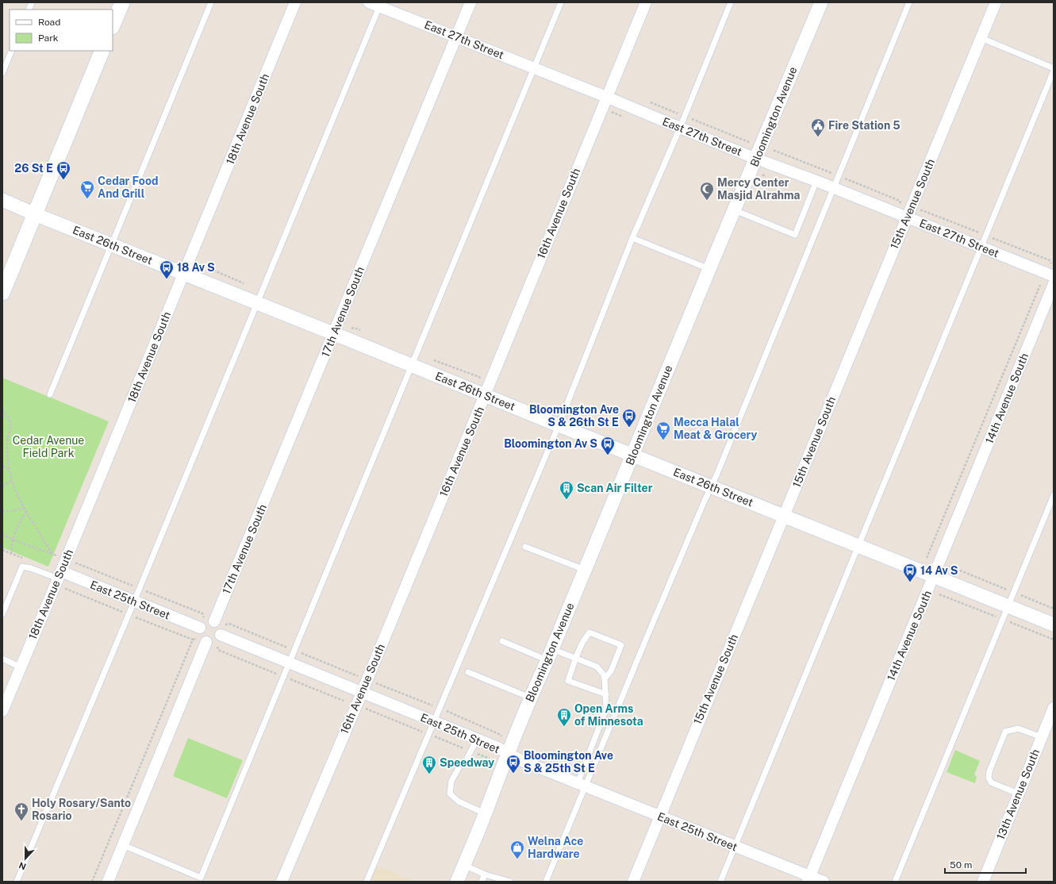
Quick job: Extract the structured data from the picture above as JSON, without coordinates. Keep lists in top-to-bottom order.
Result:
{
  "streets": {
    "street": [
      "East 27th Street",
      "Bloomington Avenue",
      "18th Avenue South",
      "15th Avenue South",
      "16th Avenue South",
      "East 26th Street",
      "17th Avenue South",
      "14th Avenue South",
      "East 25th Street",
      "13th Avenue South"
    ]
  },
  "crossings": [
    ["East 27th Street", "Bloomington Avenue"],
    ["East 27th Street", "15th Avenue South"],
    ["East 27th Street", "16th Avenue South"],
    ["East 27th Street", "17th Avenue South"],
    ["Bloomington Avenue", "East 26th Street"],
    ["Bloomington Avenue", "East 25th Street"],
    ["18th Avenue South", "East 26th Street"],
    ["18th Avenue South", "East 25th Street"],
    ["15th Avenue South", "East 26th Street"],
    ["15th Avenue South", "East 25th Street"],
    ["16th Avenue South", "East 26th Street"],
    ["16th Avenue South", "East 25th Street"],
    ["East 26th Street", "17th Avenue South"],
    ["East 26th Street", "14th Avenue South"],
    ["17th Avenue South", "East 25th Street"],
    ["14th Avenue South", "East 25th Street"]
  ],
  "parks": ["Cedar Avenue Field Park"],
  "places": {
    "public building": ["Fire Station 5"],
    "bus stop": [
      "26 St E",
      "18 Av S",
      "Bloomington Ave S & 26th St E",
      "Bloomington Av S",
      "14 Av S",
      "Bloomington Ave S & 25th St E"
    ],
    "supermarket": ["Cedar Food And Grill", "Mecca Halal Meat & Grocery"],
    "mosque": ["Mercy Center Masjid Alrahma"],
    "building": ["Scan Air Filter", "Open Arms of Minnesota", "Speedway"],
    "church": ["Holy Rosary/Santo Rosario"],
    "shop": ["Welna Ace Hardware"]
  },
  "legend": ["Road", "Park"],
  "scale_bar": "50 m",
  "north": "bottom"
}
